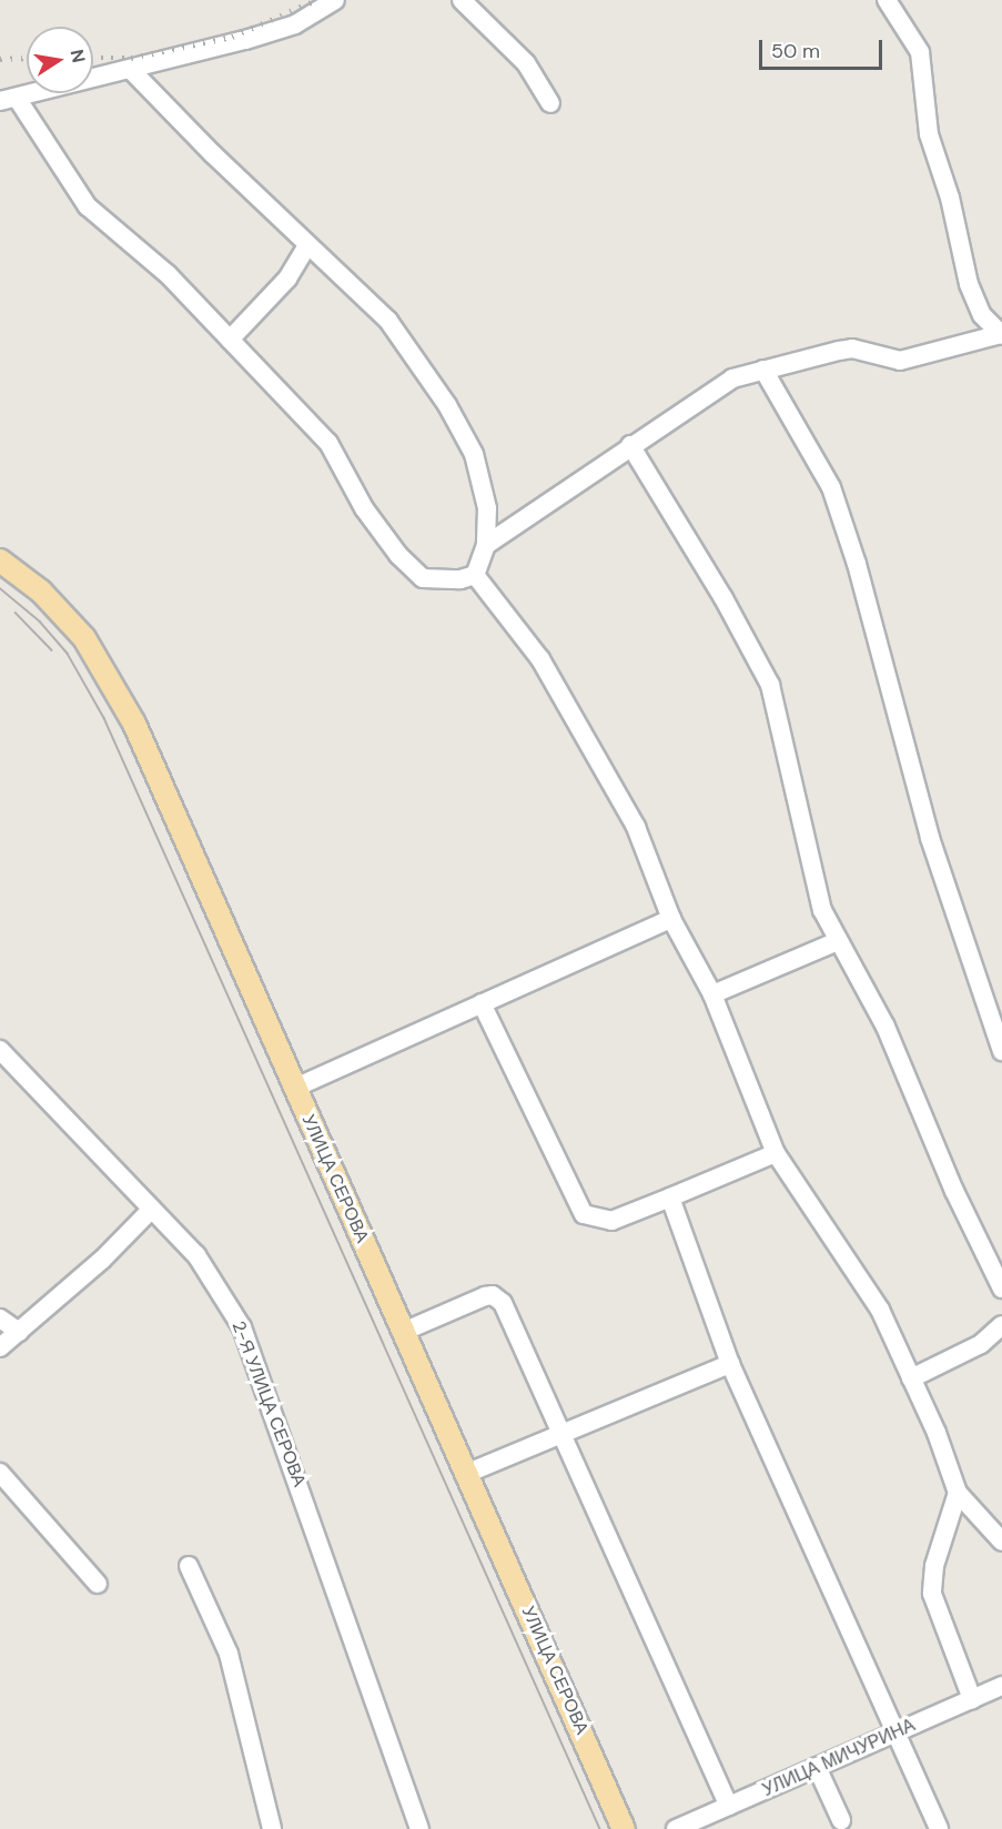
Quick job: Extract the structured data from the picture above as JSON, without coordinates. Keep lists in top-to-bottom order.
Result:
{
  "streets": {
    "main road": ["УЛИЦА СЕРОВА"],
    "street": ["2-Я УЛИЦА СЕРОВА", "УЛИЦА МИЧУРИНА"]
  },
  "scale_bar": "50 m",
  "north": "right"
}
